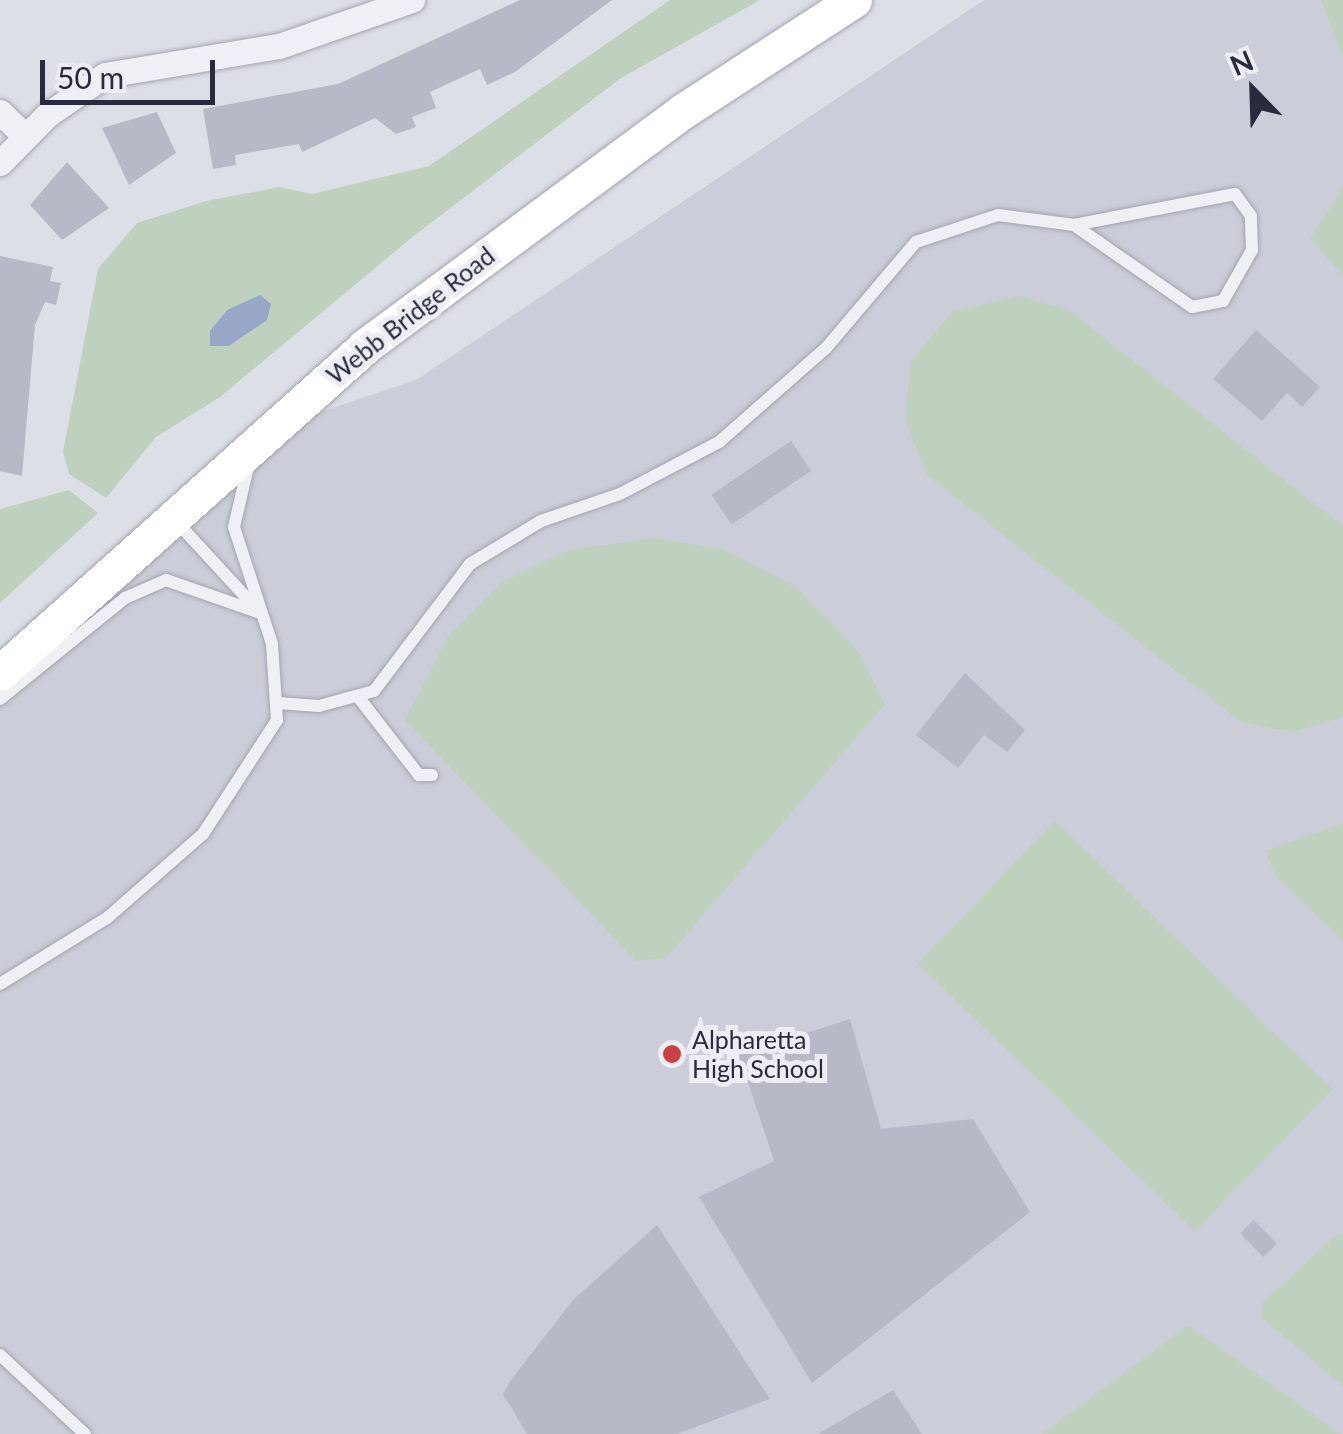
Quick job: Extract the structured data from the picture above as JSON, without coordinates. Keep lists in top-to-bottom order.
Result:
{
  "streets": {
    "street": ["Webb Bridge Road"]
  },
  "places": ["Alpharetta High School"],
  "scale_bar": "50 m",
  "north": "top left"
}
